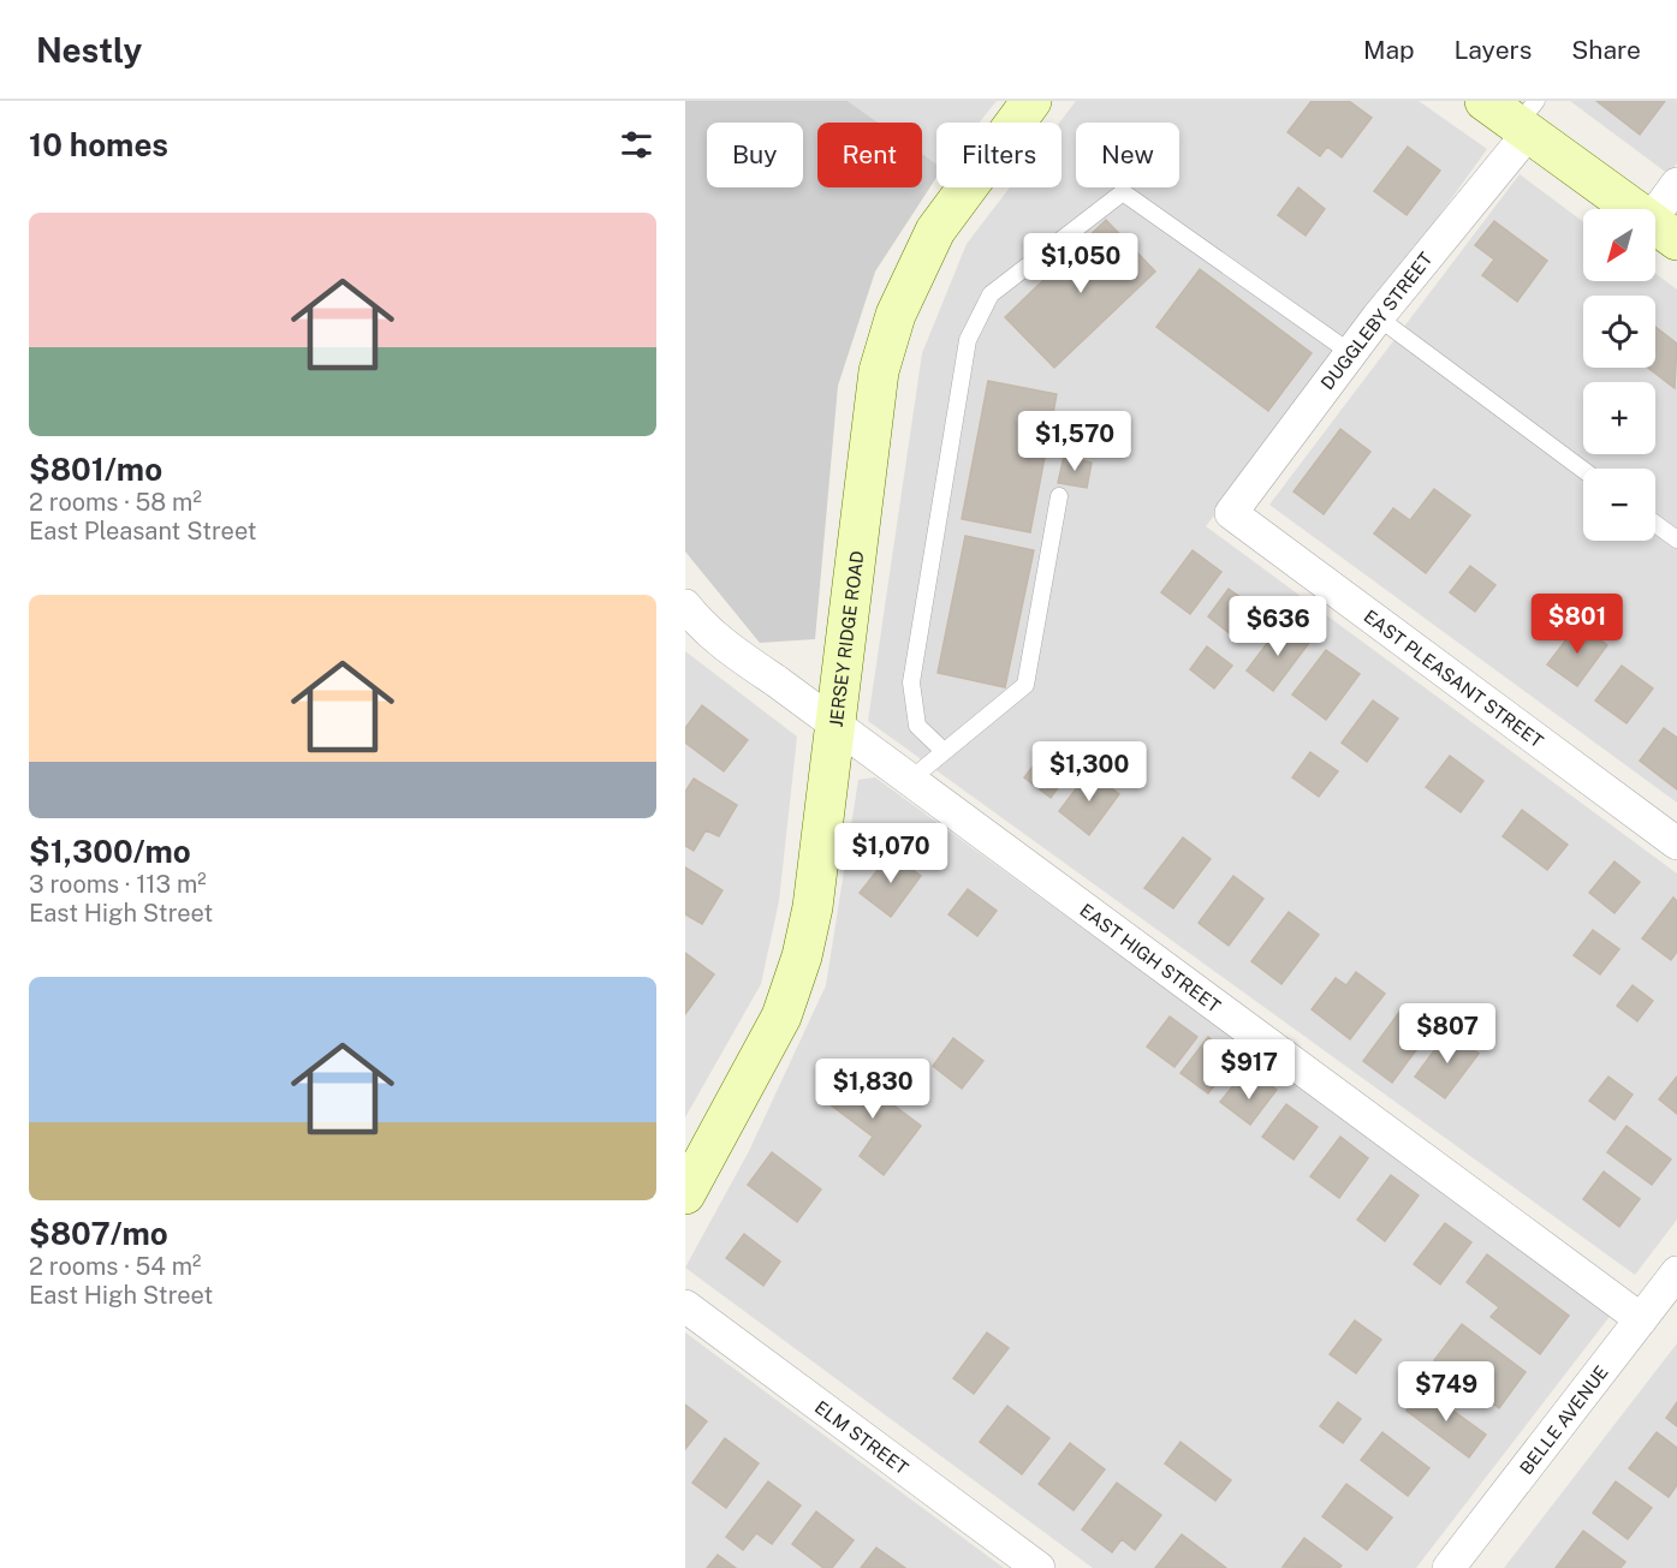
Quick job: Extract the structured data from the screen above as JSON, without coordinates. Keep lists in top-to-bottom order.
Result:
{
  "streets": {
    "street": [
      "DUGGLEBY STREET",
      "JERSEY RIDGE ROAD",
      "EAST PLEASANT STREET",
      "EAST HIGH STREET",
      "BELLE AVENUE",
      "ELM STREET"
    ]
  },
  "crossings": [
    ["DUGGLEBY STREET", "EAST PLEASANT STREET"],
    ["JERSEY RIDGE ROAD", "EAST HIGH STREET"],
    ["EAST HIGH STREET", "BELLE AVENUE"]
  ],
  "north": "bottom left",
  "page": {
    "header": "Nestly",
    "nav": ["Map", "Layers", "Share"],
    "heading": "10 homes",
    "chip": [
      "Buy",
      "Rent",
      "Filters",
      "New"
    ],
    "list": [
      {
        "name": "$801/mo",
        "note": "2 rooms · 58 m² · East Pleasant Street"
      },
      {
        "name": "$1,300/mo",
        "note": "3 rooms · 113 m² · East High Street"
      },
      {
        "name": "$807/mo",
        "note": "2 rooms · 54 m² · East High Street"
      }
    ],
    "map_buttons": ["+", "−"],
    "price": [
      "$1,050",
      "$1,570",
      "$801",
      "$636",
      "$1,300",
      "$1,070",
      "$807",
      "$917",
      "$1,830",
      "$749"
    ]
  }
}
